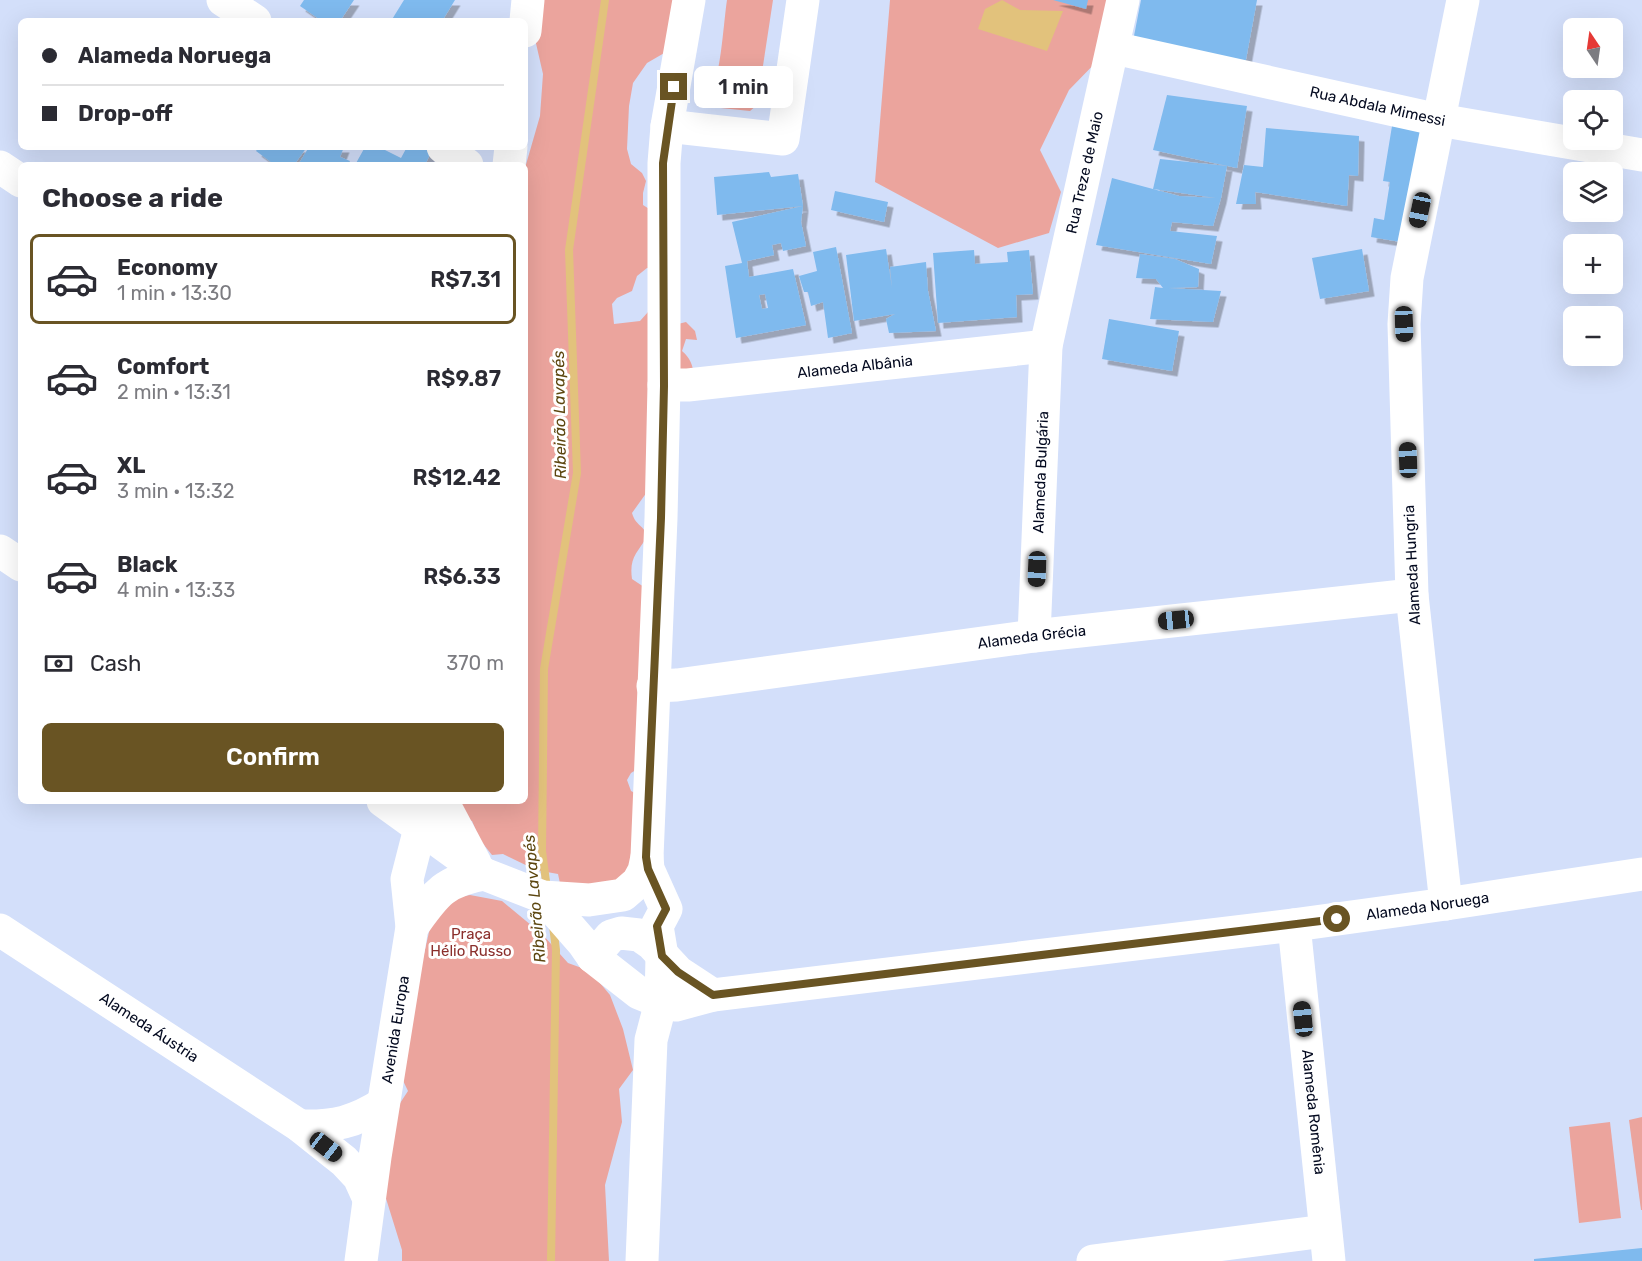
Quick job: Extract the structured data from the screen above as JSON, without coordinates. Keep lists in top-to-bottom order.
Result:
{
  "streets": {
    "street": [
      "Rua Abdala Mimessi",
      "Rua Treze de Maio",
      "Alameda Albânia",
      "Alameda Bulgária",
      "Alameda Hungria",
      "Alameda Grécia",
      "Alameda Noruega",
      "Alameda Áustria",
      "Avenida Europa",
      "Alameda Romênia"
    ]
  },
  "crossings": [
    ["Rua Abdala Mimessi", "Rua Treze de Maio"],
    ["Rua Abdala Mimessi", "Alameda Hungria"],
    ["Rua Treze de Maio", "Alameda Albânia"],
    ["Rua Treze de Maio", "Alameda Bulgária"],
    ["Alameda Albânia", "Alameda Bulgária"],
    ["Alameda Bulgária", "Alameda Grécia"],
    ["Alameda Hungria", "Alameda Grécia"],
    ["Alameda Hungria", "Alameda Noruega"],
    ["Alameda Noruega", "Alameda Romênia"],
    ["Alameda Áustria", "Avenida Europa"]
  ],
  "water": ["Ribeirão Lavapés"],
  "parks": ["Praça Hélio Russo"],
  "north": "top",
  "page": {
    "map_buttons": ["+", "−"],
    "banner": ["Alameda Noruega", "Drop-off"],
    "bubble": "1 min",
    "heading": "Choose a ride",
    "list": [
      {
        "name": "Economy",
        "note": "1 min · 13:30",
        "value": "R$7.31"
      },
      {
        "name": "Comfort",
        "note": "2 min · 13:31",
        "value": "R$9.87"
      },
      {
        "name": "XL",
        "note": "3 min · 13:32",
        "value": "R$12.42"
      },
      {
        "name": "Black",
        "note": "4 min · 13:33",
        "value": "R$6.33"
      }
    ],
    "pay": ["Cash", "370 m"],
    "buttons": "Confirm"
  }
}
